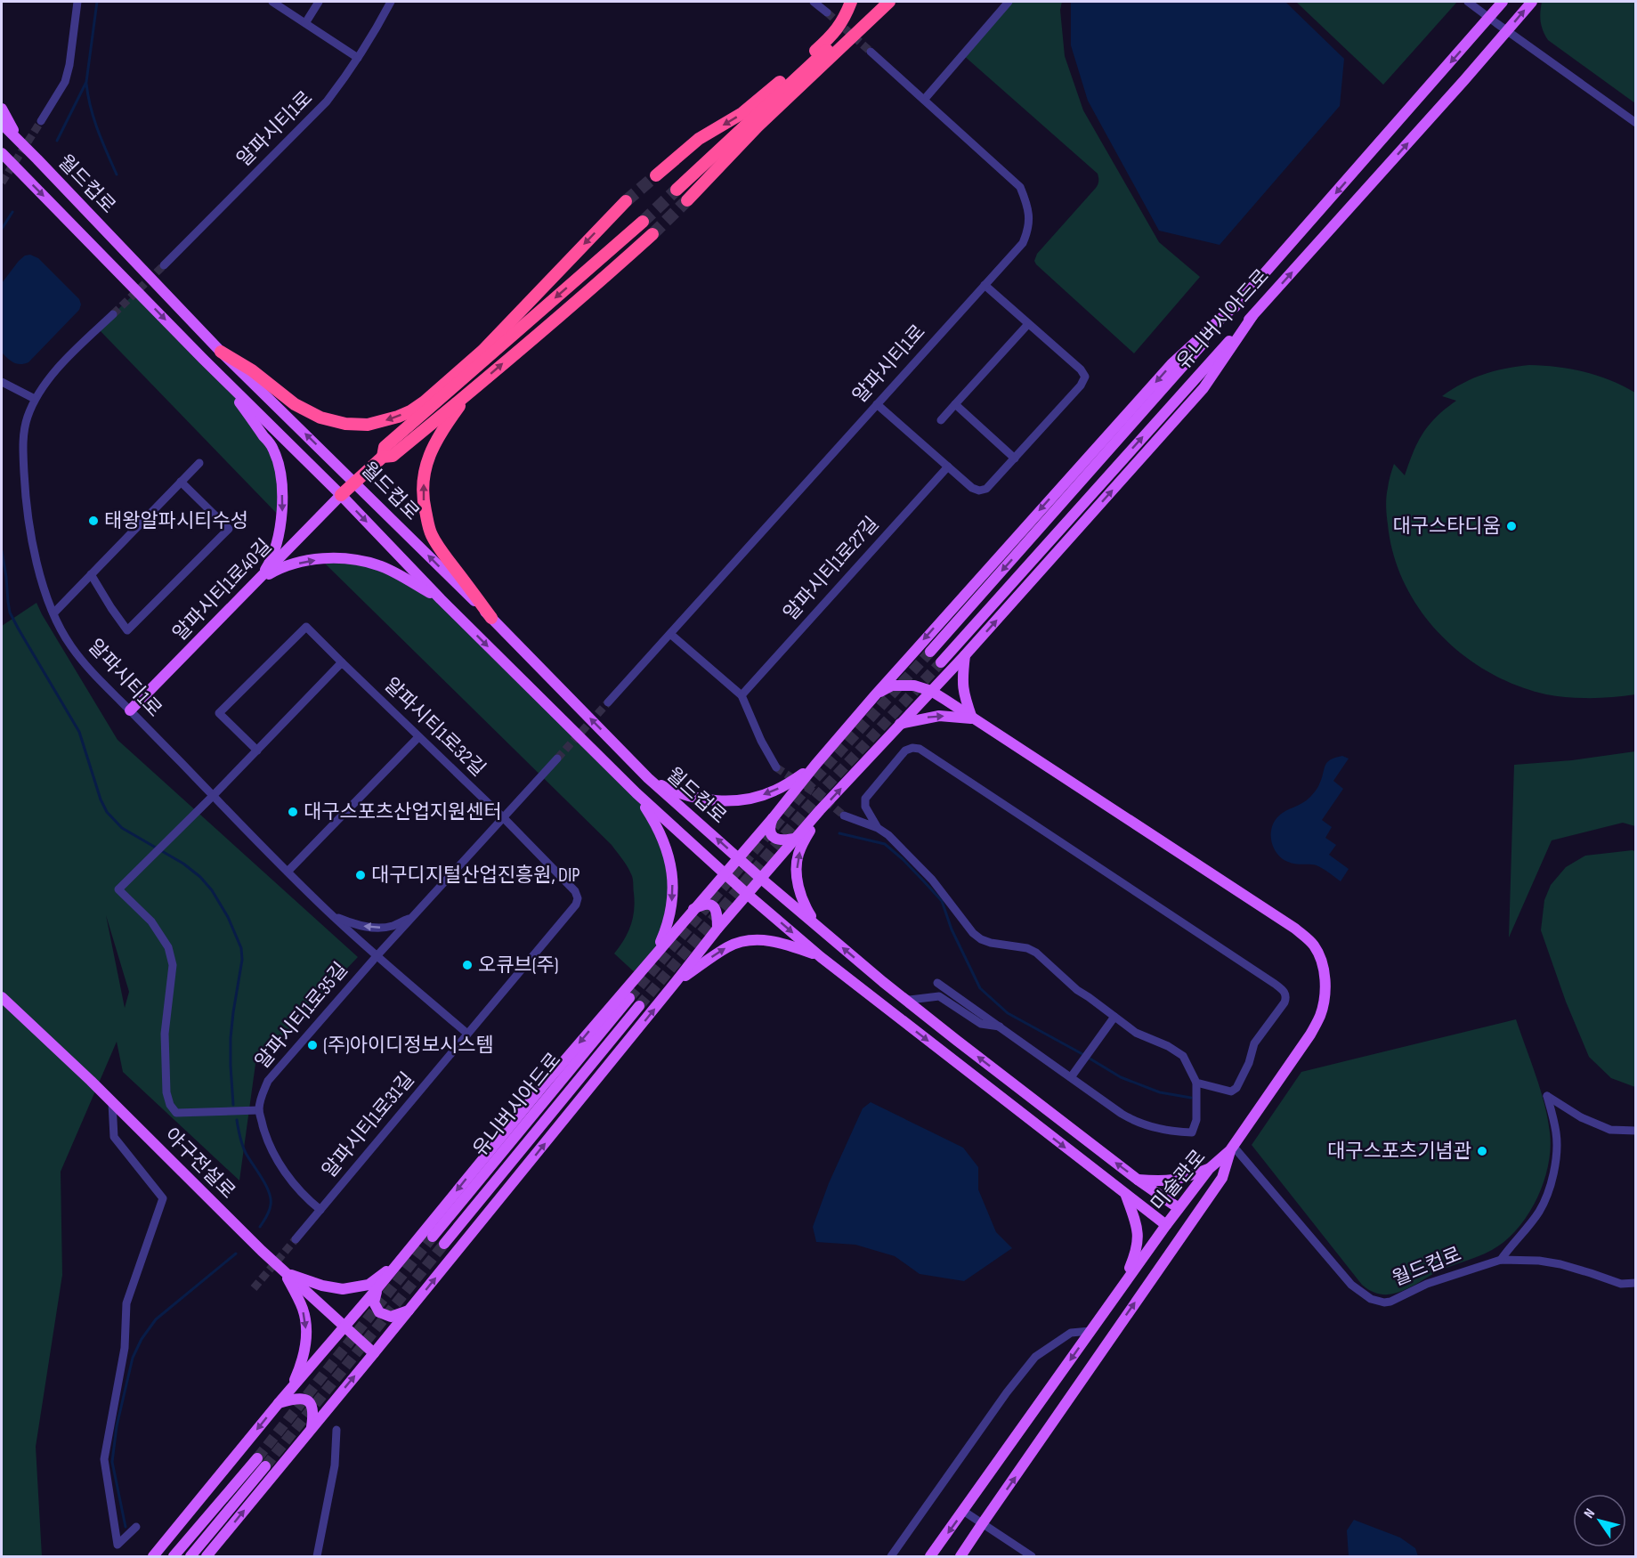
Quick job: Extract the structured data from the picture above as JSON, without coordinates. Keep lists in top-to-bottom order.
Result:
{
  "streets": {
    "main road": [
      "월드컵로",
      "유니버시아드로",
      "알파시티1로40길",
      "야구전설로",
      "미술관로"
    ],
    "street": [
      "알파시티1로",
      "알파시티1로27길",
      "알파시티1로32길",
      "알파시티1로35길",
      "알파시티1로31길"
    ]
  },
  "crossings": [
    ["알파시티1로", "알파시티1로40길"],
    ["알파시티1로", "알파시티1로35길"],
    ["월드컵로", "알파시티1로40길"],
    ["월드컵로", "미술관로"],
    ["알파시티1로32길", "알파시티1로31길"]
  ],
  "places": [
    "태왕알파시티수성",
    "대구스타디움",
    "대구스포츠산업지원센터",
    "대구디지털산업진흥원, DIP",
    "오큐브(주)",
    "(주)아이디정보시스템",
    "대구스포츠기념관"
  ],
  "north": "top left"
}
